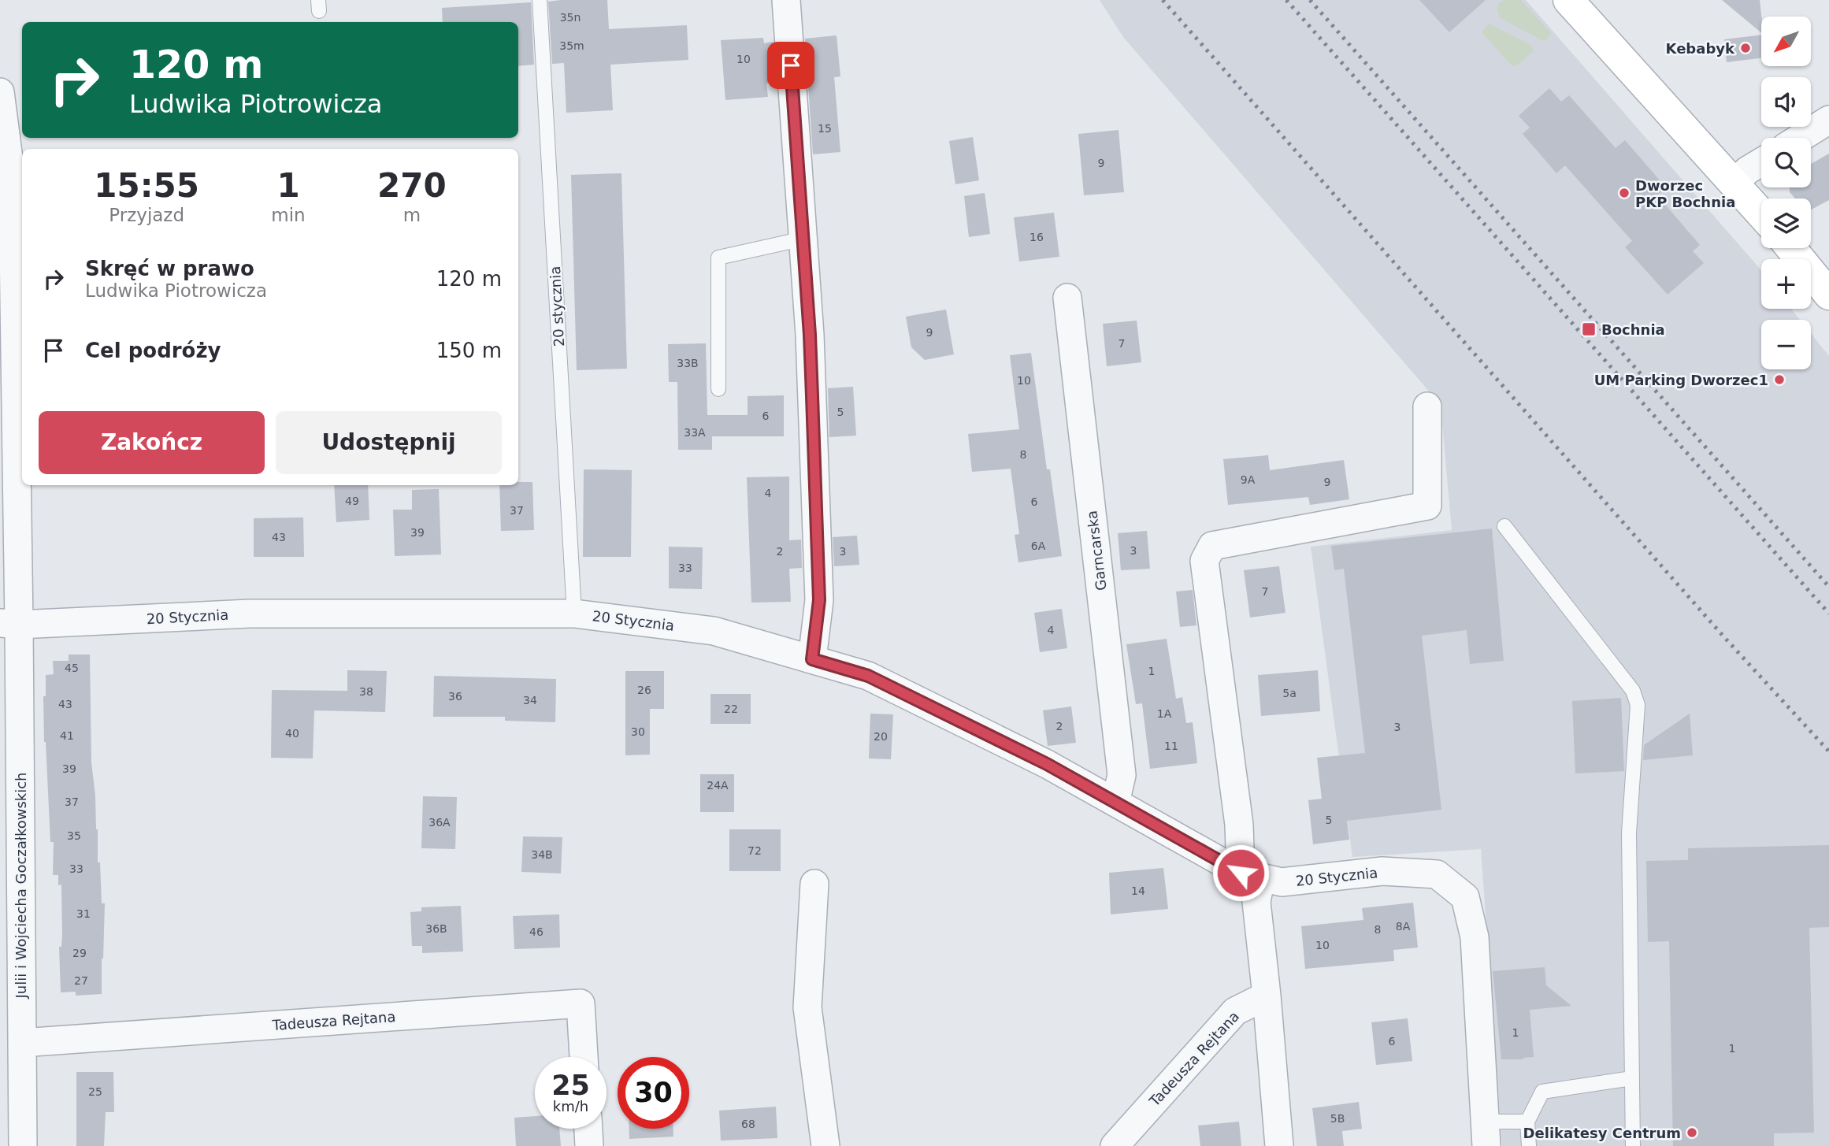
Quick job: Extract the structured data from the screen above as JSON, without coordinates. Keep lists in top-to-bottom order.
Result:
{
  "streets": {
    "street": [
      "Garncarska",
      "20 Stycznia",
      "Julii i Wojciecha Goczałkowskich",
      "Tadeusza Rejtana"
    ],
    "lane": ["20 stycznia"]
  },
  "crossings": [
    ["20 stycznia", "20 Stycznia"],
    ["Garncarska", "20 Stycznia"],
    ["20 Stycznia", "Julii i Wojciecha Goczałkowskich"],
    ["Julii i Wojciecha Goczałkowskich", "Tadeusza Rejtana"]
  ],
  "places": {
    "other": [
      "Kebabyk",
      "Dworzec PKP Bochnia",
      "UM Parking Dworzec1",
      "Delikatesy Centrum"
    ],
    "transit": ["Bochnia"]
  },
  "house_numbers": [
    "35n",
    "35m",
    "10",
    "15",
    "9",
    "16",
    "9",
    "7",
    "33B",
    "10",
    "5",
    "6",
    "33A",
    "8",
    "9A",
    "9",
    "4",
    "49",
    "6",
    "37",
    "39",
    "43",
    "6A",
    "3",
    "2",
    "3",
    "33",
    "7",
    "4",
    "45",
    "1",
    "26",
    "38",
    "5a",
    "36",
    "34",
    "43",
    "22",
    "1A",
    "2",
    "3",
    "30",
    "40",
    "41",
    "20",
    "11",
    "39",
    "24A",
    "37",
    "5",
    "36A",
    "35",
    "72",
    "34B",
    "33",
    "14",
    "31",
    "8A",
    "36B",
    "8",
    "46",
    "10",
    "29",
    "27",
    "1",
    "6",
    "1",
    "25",
    "5B",
    "68"
  ],
  "north": "bottom left",
  "page": {
    "map_buttons": ["+", "−"],
    "turn": ["120 m", "Ludwika Piotrowicza"],
    "eta": [
      "15:55",
      "Przyjazd",
      "1",
      "min",
      "270",
      "m"
    ],
    "list": [
      {
        "name": "Skręć w prawo",
        "note": "Ludwika Piotrowicza",
        "value": "120 m"
      },
      {
        "name": "Cel podróży",
        "value": "150 m"
      }
    ],
    "buttons": ["Zakończ", "Udostępnij"],
    "speed": "25 km/h",
    "limit": "30"
  }
}
